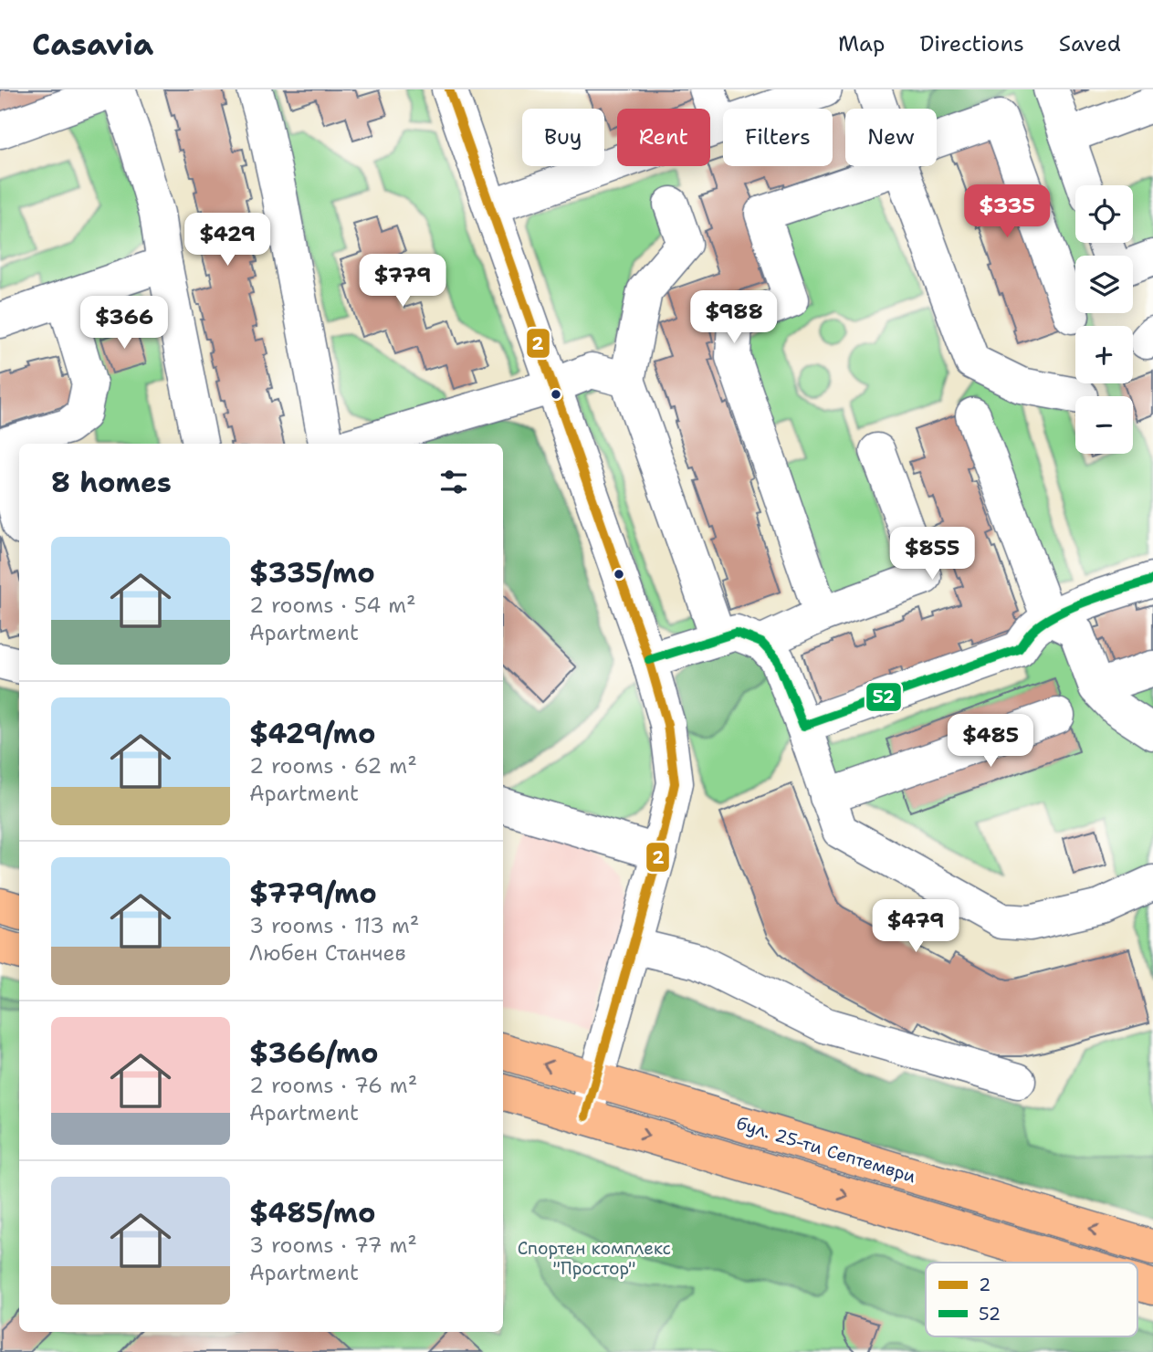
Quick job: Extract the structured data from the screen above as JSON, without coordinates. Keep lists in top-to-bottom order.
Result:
{
  "streets": {
    "main road": ["бул. 25-ти Септември"]
  },
  "parks": ["Спортен комплекс \"Простор\""],
  "lines": ["transit line 2", "transit line 52"],
  "legend": ["2", "52"],
  "page": {
    "header": "Casavia",
    "nav": ["Map", "Directions", "Saved"],
    "chip": [
      "Buy",
      "Rent",
      "Filters",
      "New"
    ],
    "price": [
      "$335",
      "$429",
      "$779",
      "$988",
      "$366",
      "$855",
      "$485",
      "$479"
    ],
    "map_buttons": ["+", "−"],
    "heading": "8 homes",
    "list": [
      {
        "name": "$335/mo",
        "note": "2 rooms · 54 m² · Apartment"
      },
      {
        "name": "$429/mo",
        "note": "2 rooms · 62 m² · Apartment"
      },
      {
        "name": "$779/mo",
        "note": "3 rooms · 113 m² · Любен Станчев"
      },
      {
        "name": "$366/mo",
        "note": "2 rooms · 76 m² · Apartment"
      },
      {
        "name": "$485/mo",
        "note": "3 rooms · 77 m² · Apartment"
      }
    ]
  }
}
